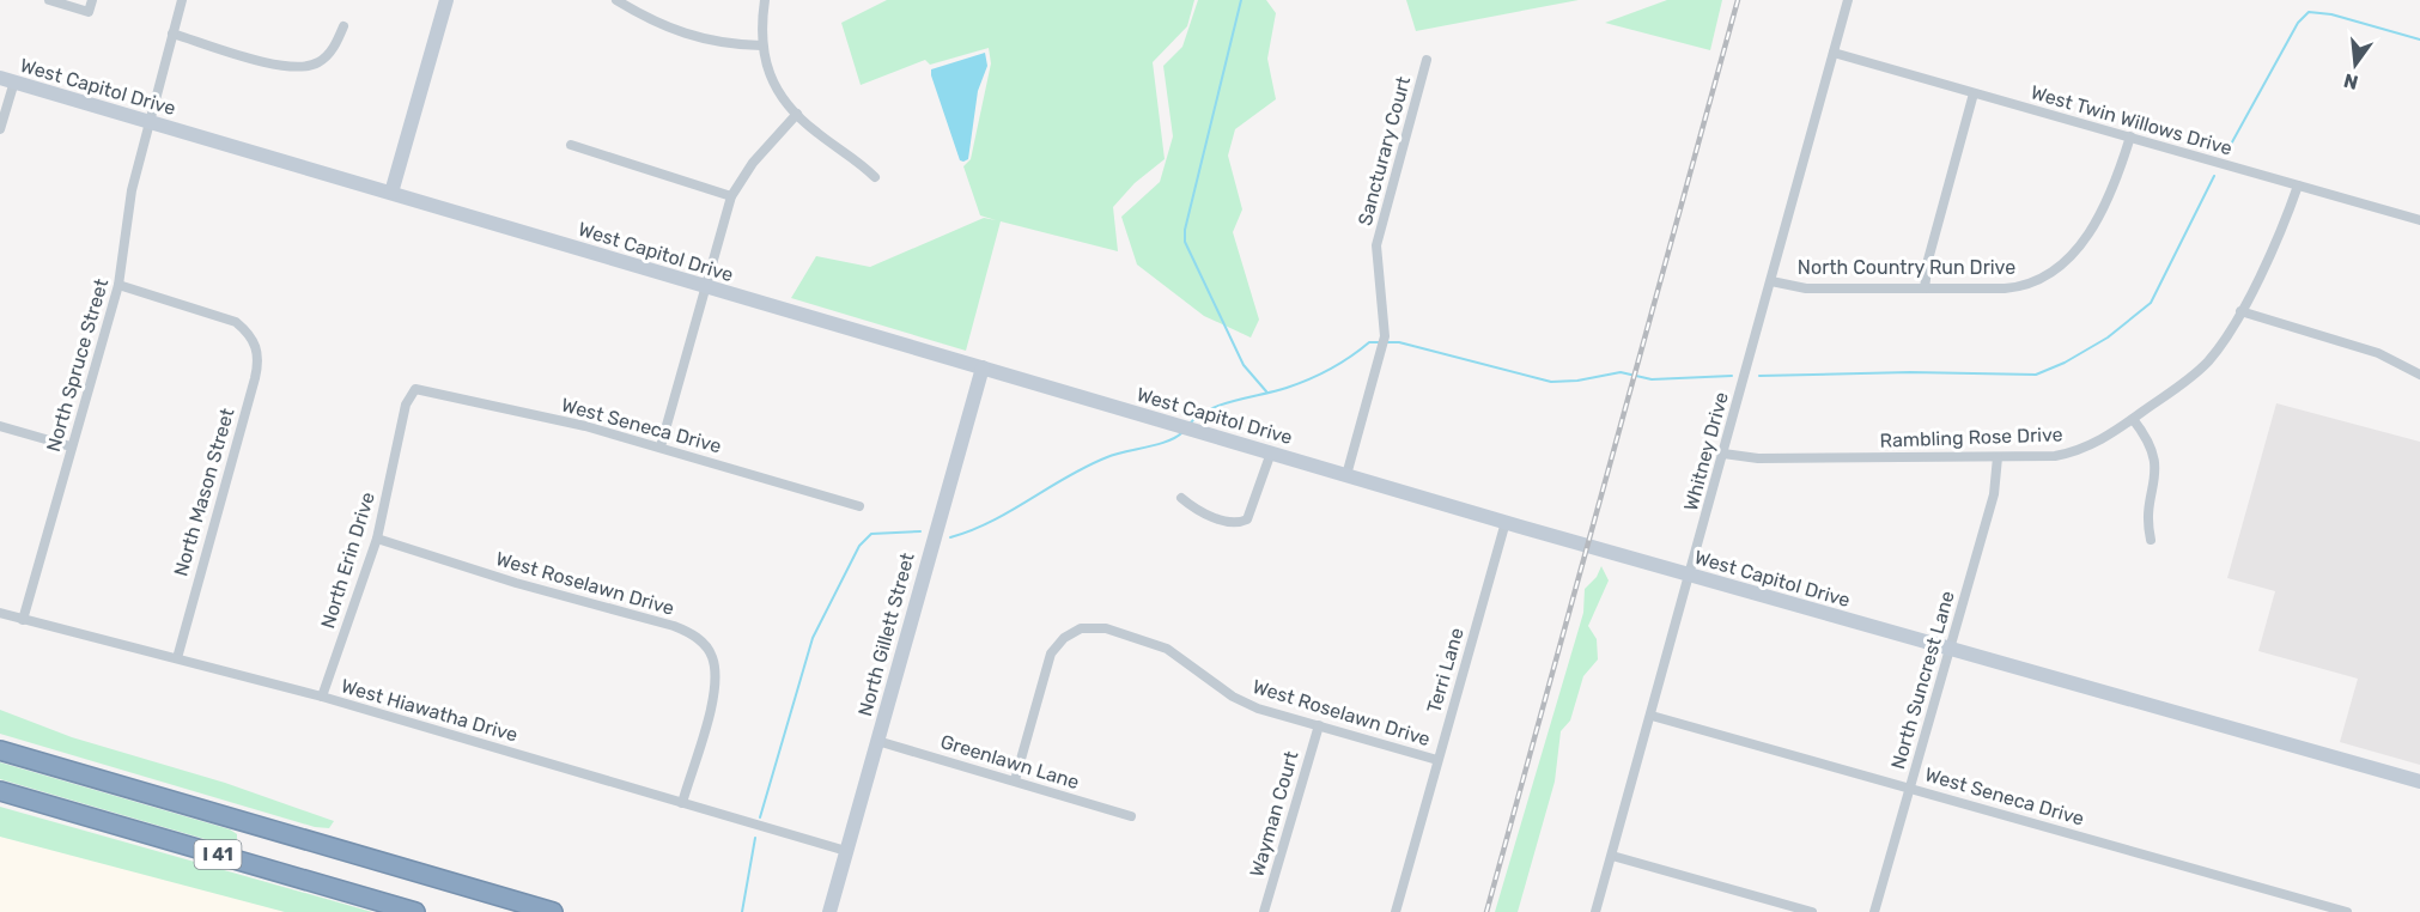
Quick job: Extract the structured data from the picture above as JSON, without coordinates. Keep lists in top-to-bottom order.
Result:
{
  "streets": {
    "highway": ["I 41"],
    "street": [
      "West Capitol Drive",
      "West Twin Willows Drive",
      "Sancturary Court",
      "North Country Run Drive",
      "North Spruce Street",
      "West Seneca Drive",
      "Rambling Rose Drive",
      "Whitney Drive",
      "North Mason Street",
      "North Erin Drive",
      "West Roselawn Drive",
      "North Gillett Street",
      "Terri Lane",
      "North Suncrest Lane",
      "West Hiawatha Drive",
      "Greenlawn Lane",
      "Wayman Court"
    ]
  },
  "crossings": [
    ["West Capitol Drive", "Sancturary Court"],
    ["West Capitol Drive", "North Spruce Street"],
    ["West Capitol Drive", "Whitney Drive"],
    ["West Capitol Drive", "North Gillett Street"],
    ["West Capitol Drive", "Terri Lane"],
    ["West Capitol Drive", "North Suncrest Lane"],
    ["West Twin Willows Drive", "North Country Run Drive"],
    ["West Twin Willows Drive", "Rambling Rose Drive"],
    ["West Twin Willows Drive", "Whitney Drive"],
    ["North Country Run Drive", "Whitney Drive"],
    ["North Spruce Street", "North Mason Street"],
    ["North Spruce Street", "West Hiawatha Drive"],
    ["West Seneca Drive", "Whitney Drive"],
    ["West Seneca Drive", "North Erin Drive"],
    ["West Seneca Drive", "North Suncrest Lane"],
    ["Rambling Rose Drive", "Whitney Drive"],
    ["Rambling Rose Drive", "North Suncrest Lane"],
    ["North Mason Street", "West Hiawatha Drive"],
    ["North Erin Drive", "West Roselawn Drive"],
    ["North Erin Drive", "West Hiawatha Drive"],
    ["West Roselawn Drive", "Terri Lane"],
    ["West Roselawn Drive", "West Hiawatha Drive"],
    ["West Roselawn Drive", "Greenlawn Lane"],
    ["West Roselawn Drive", "Wayman Court"],
    ["North Gillett Street", "West Hiawatha Drive"],
    ["North Gillett Street", "Greenlawn Lane"]
  ],
  "north": "bottom"
}
